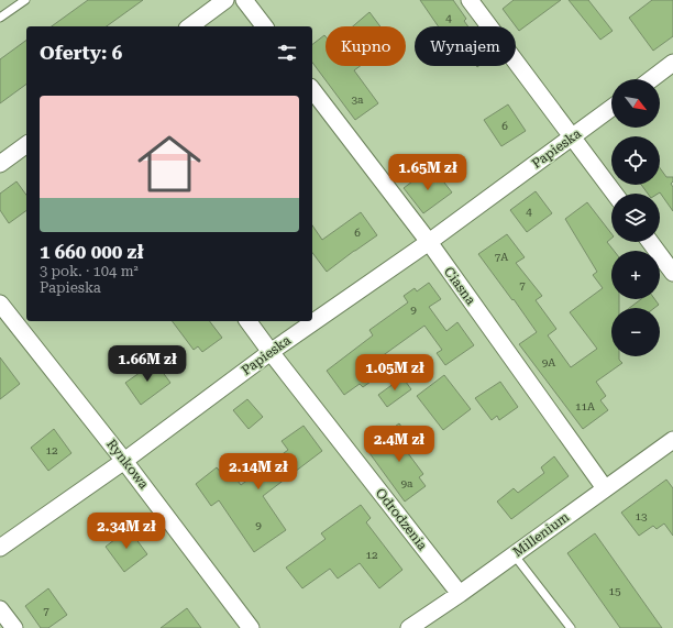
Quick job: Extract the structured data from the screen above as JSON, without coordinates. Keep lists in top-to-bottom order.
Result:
{
  "streets": {
    "street": [
      "Papieska",
      "Ciasna",
      "Rynkowa",
      "Odrodzenia",
      "Millenium"
    ]
  },
  "crossings": [
    ["Papieska", "Ciasna"],
    ["Papieska", "Rynkowa"],
    ["Papieska", "Odrodzenia"],
    ["Ciasna", "Millenium"],
    ["Odrodzenia", "Millenium"]
  ],
  "house_numbers": [
    "4",
    "3a",
    "6",
    "4",
    "6",
    "7A",
    "7",
    "9",
    "9A",
    "11A",
    "12",
    "9a",
    "13",
    "9",
    "12",
    "15",
    "7"
  ],
  "north": "bottom right",
  "page": {
    "chip": ["Kupno", "Wynajem"],
    "heading": "Oferty: 6",
    "map_buttons": ["+", "−"],
    "list": [
      {
        "name": "1 660 000 zł",
        "note": "3 pok. · 104 m² · Papieska"
      }
    ],
    "price": [
      "1.65M zł",
      "1.66M zł",
      "1.05M zł",
      "2.4M zł",
      "2.14M zł",
      "2.34M zł"
    ]
  }
}
